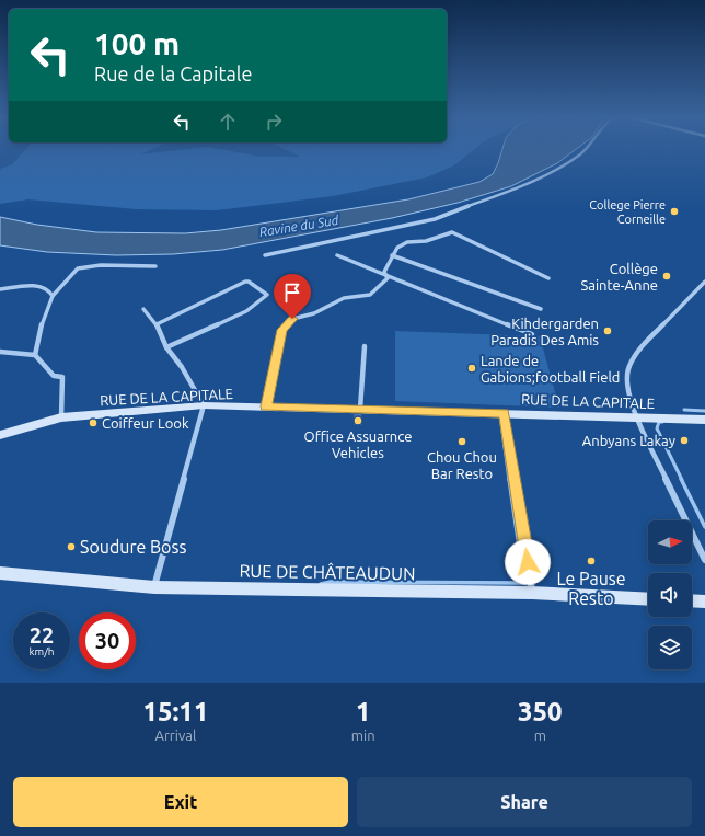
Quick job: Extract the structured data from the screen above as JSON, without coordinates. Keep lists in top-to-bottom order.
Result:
{
  "streets": {
    "street": ["RUE DE LA CAPITALE", "RUE DE CHÂTEAUDUN"]
  },
  "water": ["Ravine du Sud"],
  "places": [
    "College Pierre Corneille",
    "Collège Sainte-Anne",
    "Kihdergarden Paradis Des Amis",
    "Lande de Gabions;football Field",
    "Office Assuarnce Vehicles",
    "Coiffeur Look",
    "Anbyans Lakay",
    "Chou Chou Bar Resto",
    "Soudure Boss",
    "Le Pause Resto"
  ],
  "north": "right",
  "page": {
    "turn": ["100 m", "Rue de la Capitale"],
    "speed": "22 km/h",
    "limit": "30",
    "eta": [
      "15:11",
      "Arrival",
      "1",
      "min",
      "350",
      "m"
    ],
    "buttons": ["Exit", "Share"]
  }
}
